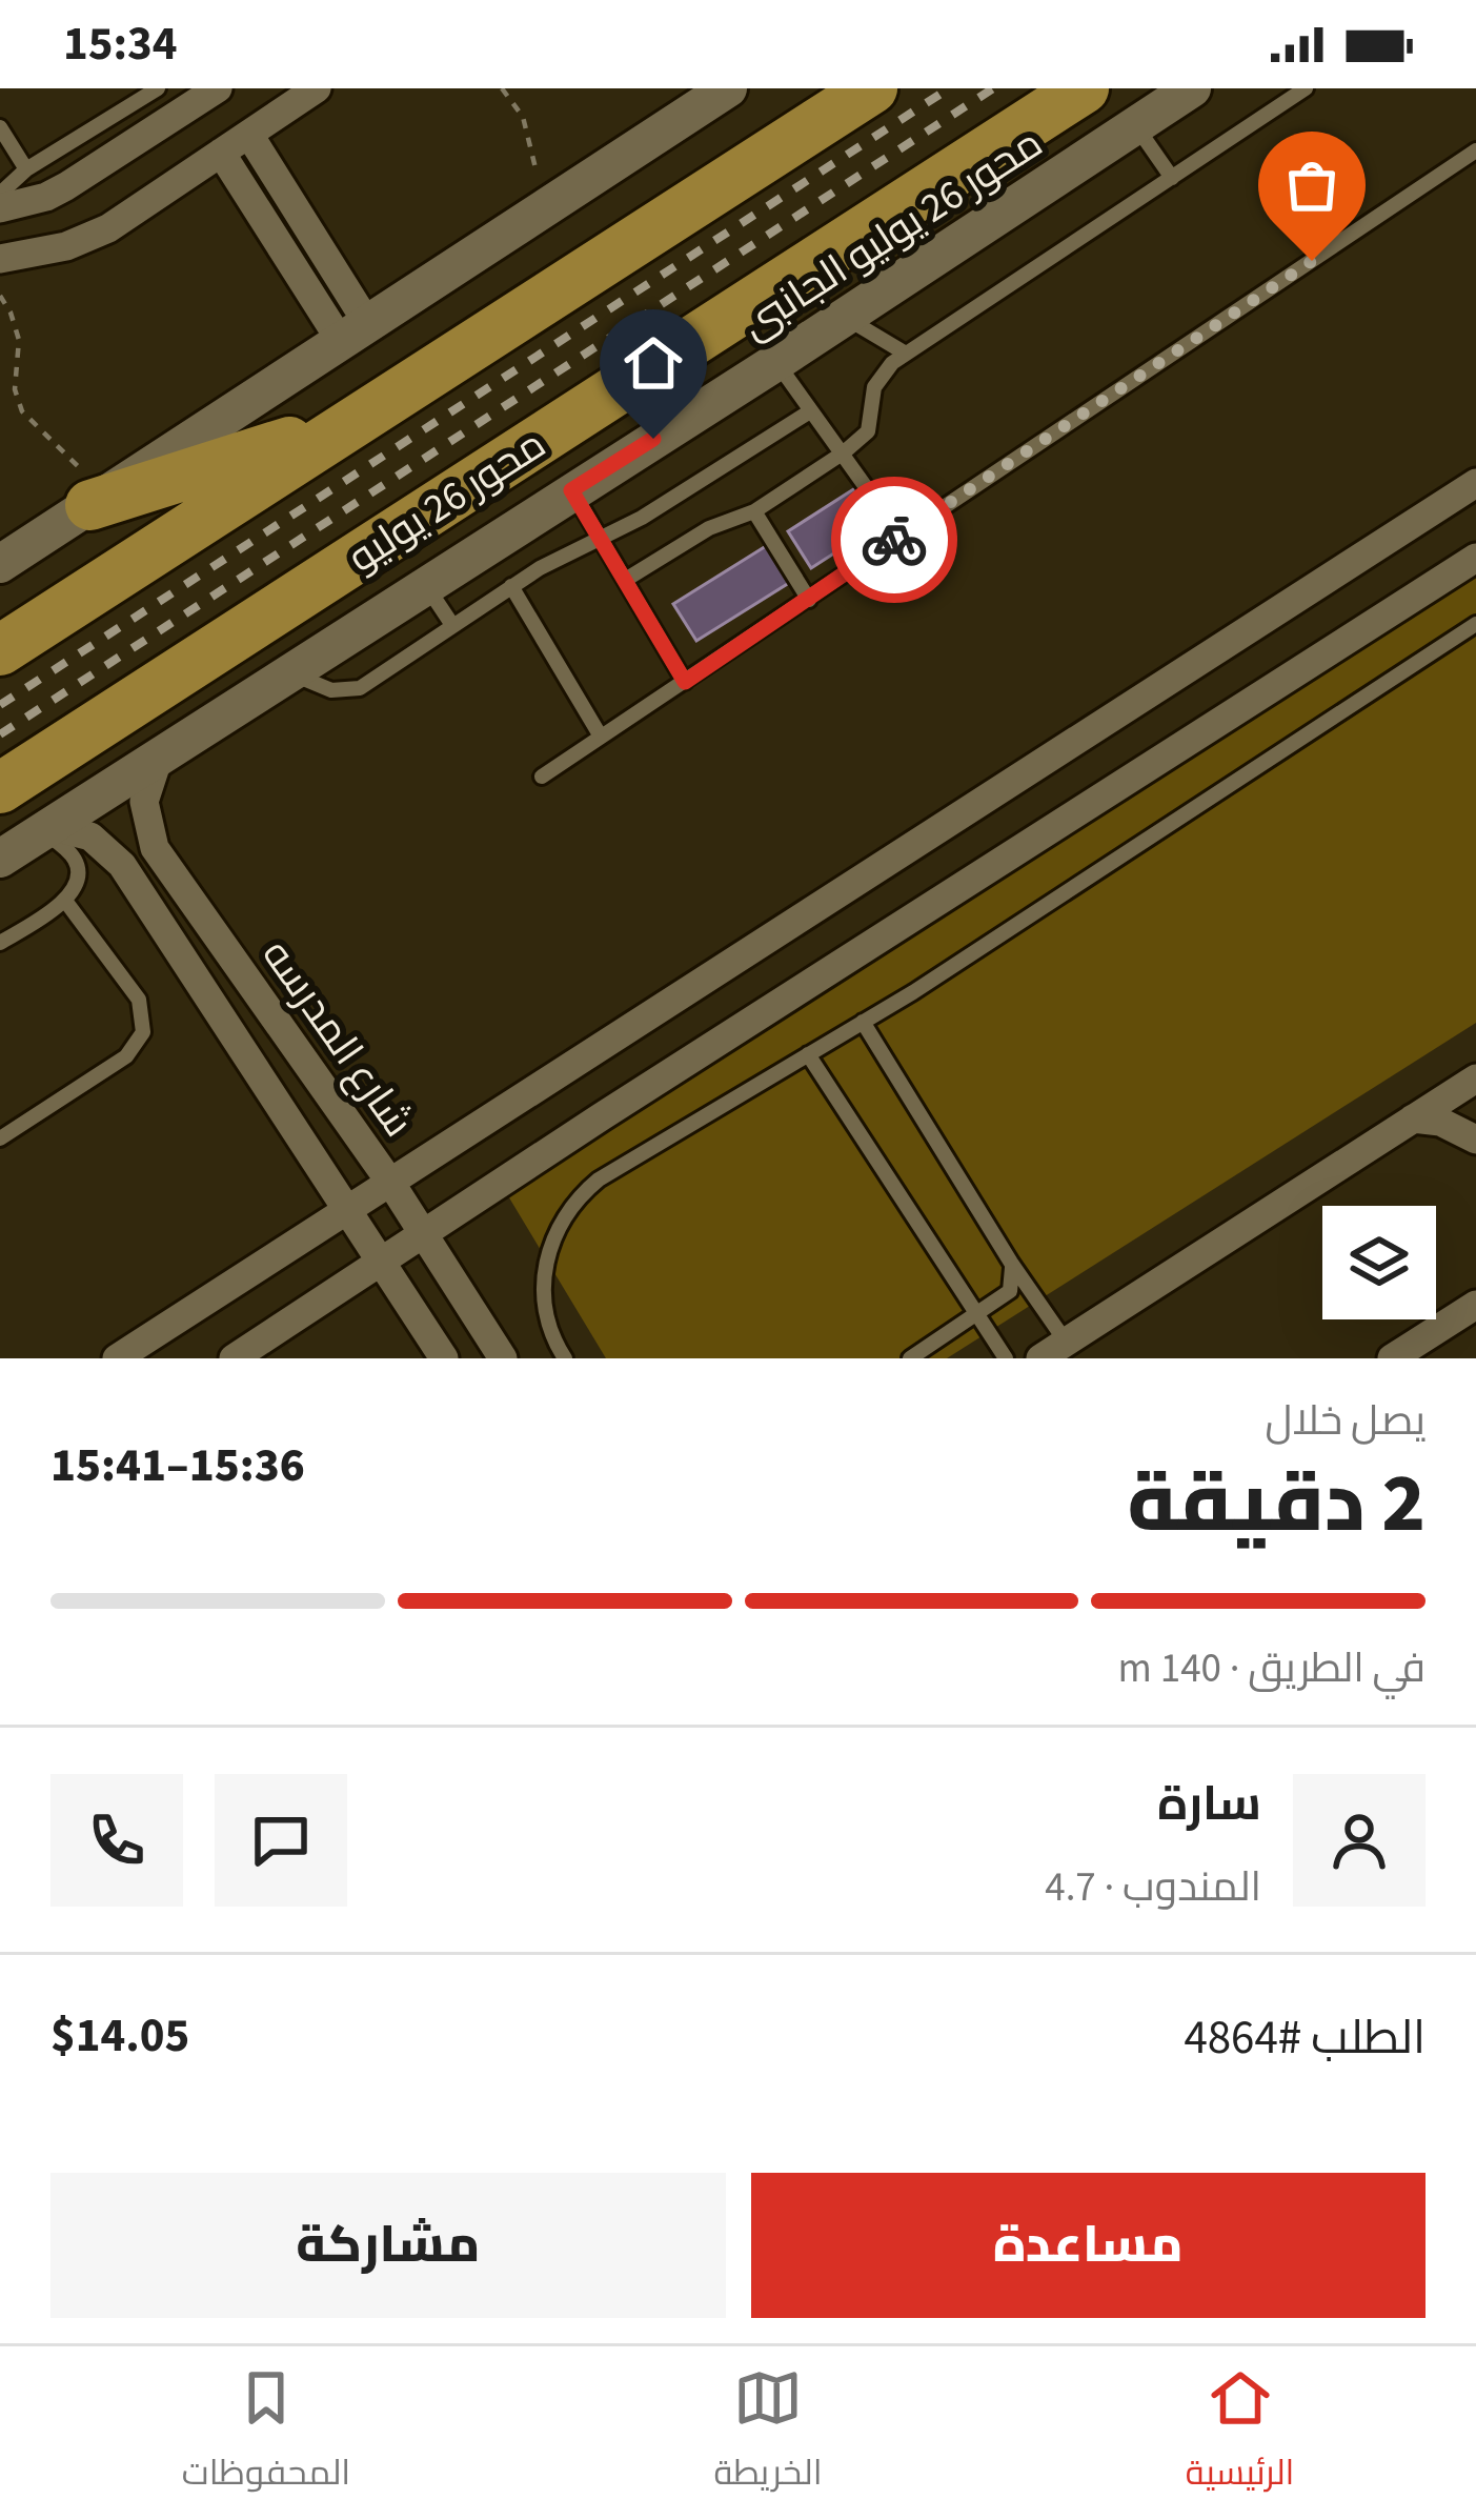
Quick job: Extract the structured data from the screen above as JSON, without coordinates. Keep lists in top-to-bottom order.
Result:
{
  "streets": {
    "highway": ["محور 26 يوليو"],
    "main road": ["محور 26 يوليو الجانبى"],
    "street": ["شارع المدرسه"]
  },
  "crossings": [
    ["محور 26 يوليو الجانبى", "شارع المدرسه"]
  ],
  "page": {
    "status": "15:34",
    "heading": ["2 دقيقة", "يصل خلال", "15:36–15:41"],
    "panel": [
      "سارة",
      "المندوب · 4.7",
      "الطلب #4864",
      "$14.05"
    ],
    "bar": "في الطريق · 140 m",
    "buttons": ["مساعدة", "مشاركة"],
    "tabs": ["الرئيسية", "الخريطة", "المحفوظات"]
  }
}
